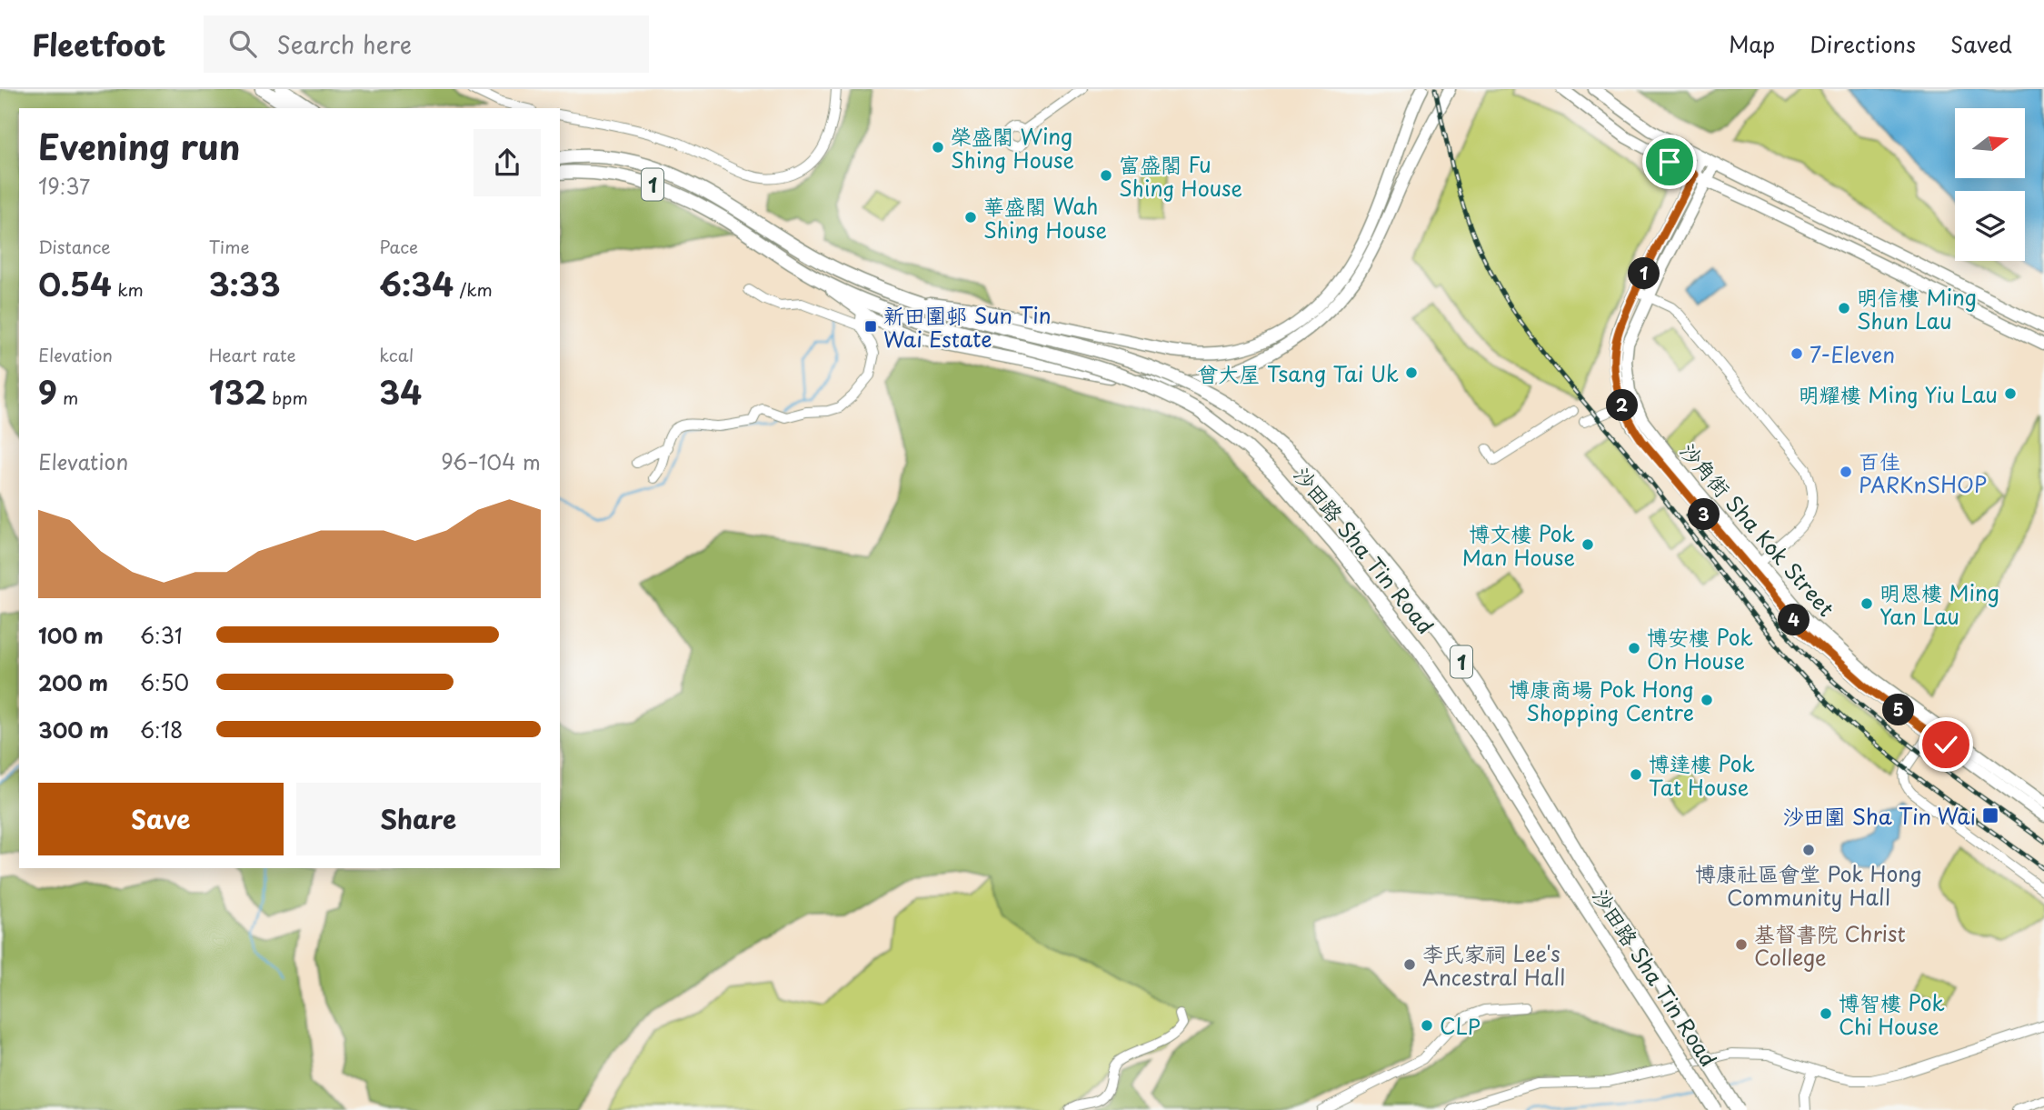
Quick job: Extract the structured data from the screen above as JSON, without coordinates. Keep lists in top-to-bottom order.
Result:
{
  "streets": {
    "highway": ["1", "沙田路 Sha Tin Road"],
    "main road": ["沙角街 Sha Kok Street"]
  },
  "crossings": [
    ["1", "沙田路 Sha Tin Road"]
  ],
  "places": {
    "other": [
      "榮盛閣 Wing Shing House",
      "富盛閣 Fu Shing House",
      "華盛閣 Wah Shing House",
      "明信樓 Ming Shun Lau",
      "7-Eleven",
      "曾大屋 Tsang Tai Uk",
      "明耀樓 Ming Yiu Lau",
      "百佳 PARKnSHOP",
      "博文樓 Pok Man House",
      "明恩樓 Ming Yan Lau",
      "博安樓 Pok On House",
      "博康商場 Pok Hong Shopping Centre",
      "博達樓 Pok Tat House",
      "博康社區會堂 Pok Hong Community Hall",
      "基督書院 Christ College",
      "李氏家祠 Lee's Ancestral Hall",
      "博智樓 Pok Chi House",
      "CLP"
    ],
    "transit": ["新田圍邨 Sun Tin Wai Estate", "沙田圍 Sha Tin Wai"]
  },
  "north": "right",
  "page": {
    "header": "Fleetfoot",
    "search": "Search here",
    "nav": ["Map", "Directions", "Saved"],
    "heading": ["Evening run", "19:37"],
    "stats": [
      ["Distance", "0.54 km"],
      ["Time", "3:33"],
      ["Pace", "6:34 /km"],
      ["Elevation", "9 m"],
      ["Heart rate", "132 bpm"],
      ["kcal", "34"]
    ],
    "pins": [
      "1",
      "2",
      "3",
      "4",
      "5"
    ],
    "chart": ["Elevation", "96–104 m"],
    "list": [
      {
        "name": "100 m",
        "note": "6:31"
      },
      {
        "name": "200 m",
        "note": "6:50"
      },
      {
        "name": "300 m",
        "note": "6:18"
      }
    ],
    "buttons": ["Save", "Share"]
  }
}
